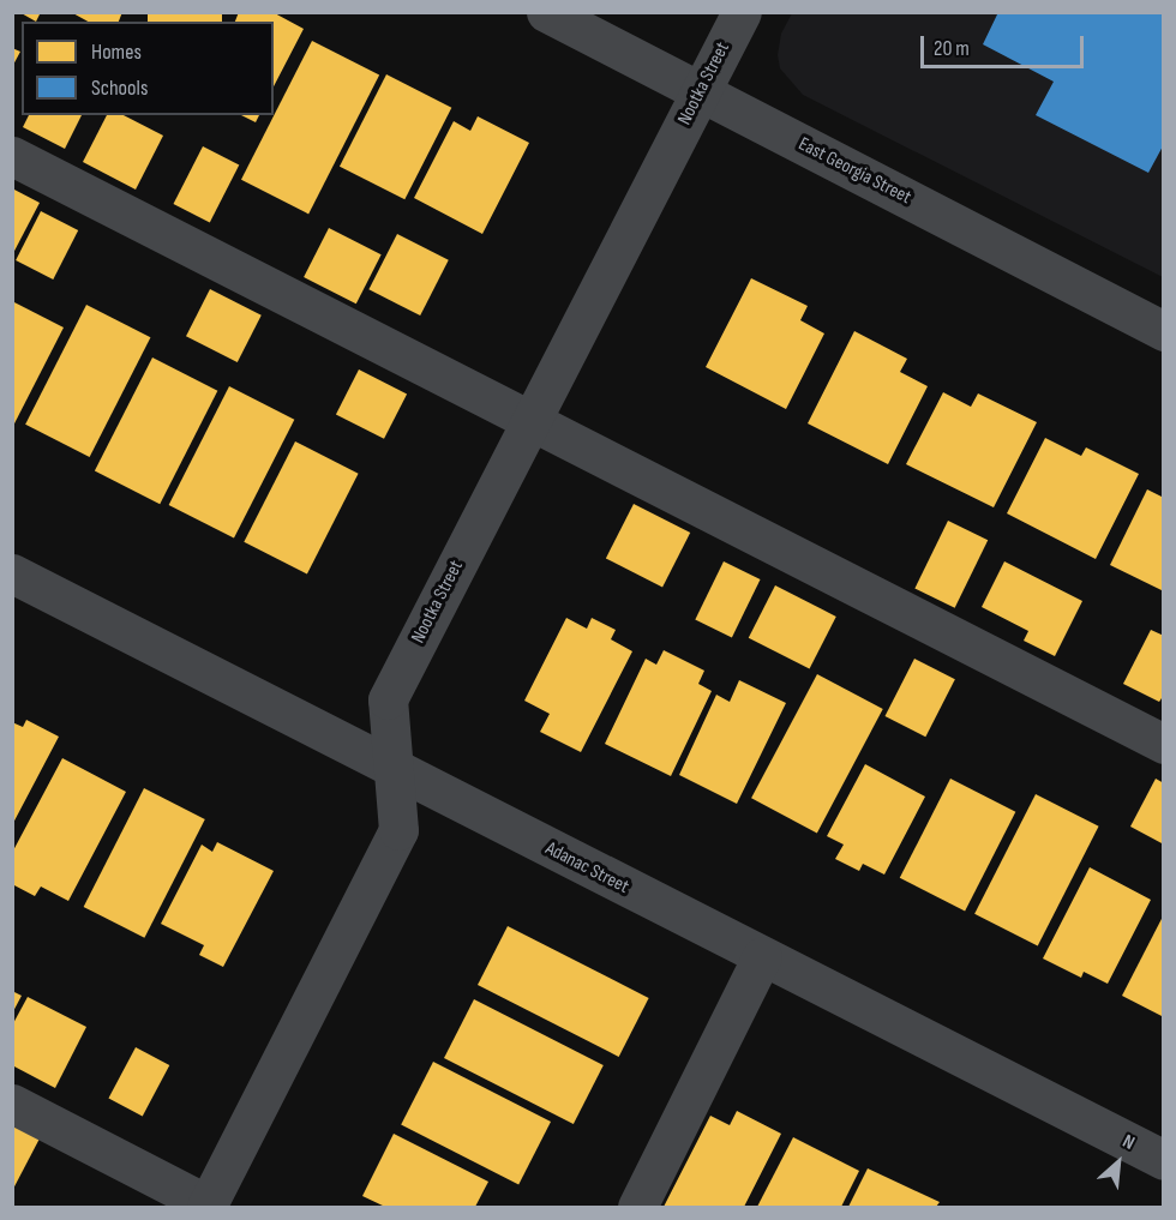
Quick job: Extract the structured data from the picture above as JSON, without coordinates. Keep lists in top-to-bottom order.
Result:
{
  "streets": {
    "street": ["Nootka Street", "East Georgia Street", "Adanac Street"]
  },
  "crossings": [
    ["Nootka Street", "East Georgia Street"],
    ["Nootka Street", "Adanac Street"]
  ],
  "legend": ["Homes", "Schools"],
  "scale_bar": "20 m",
  "north": "top right"
}
